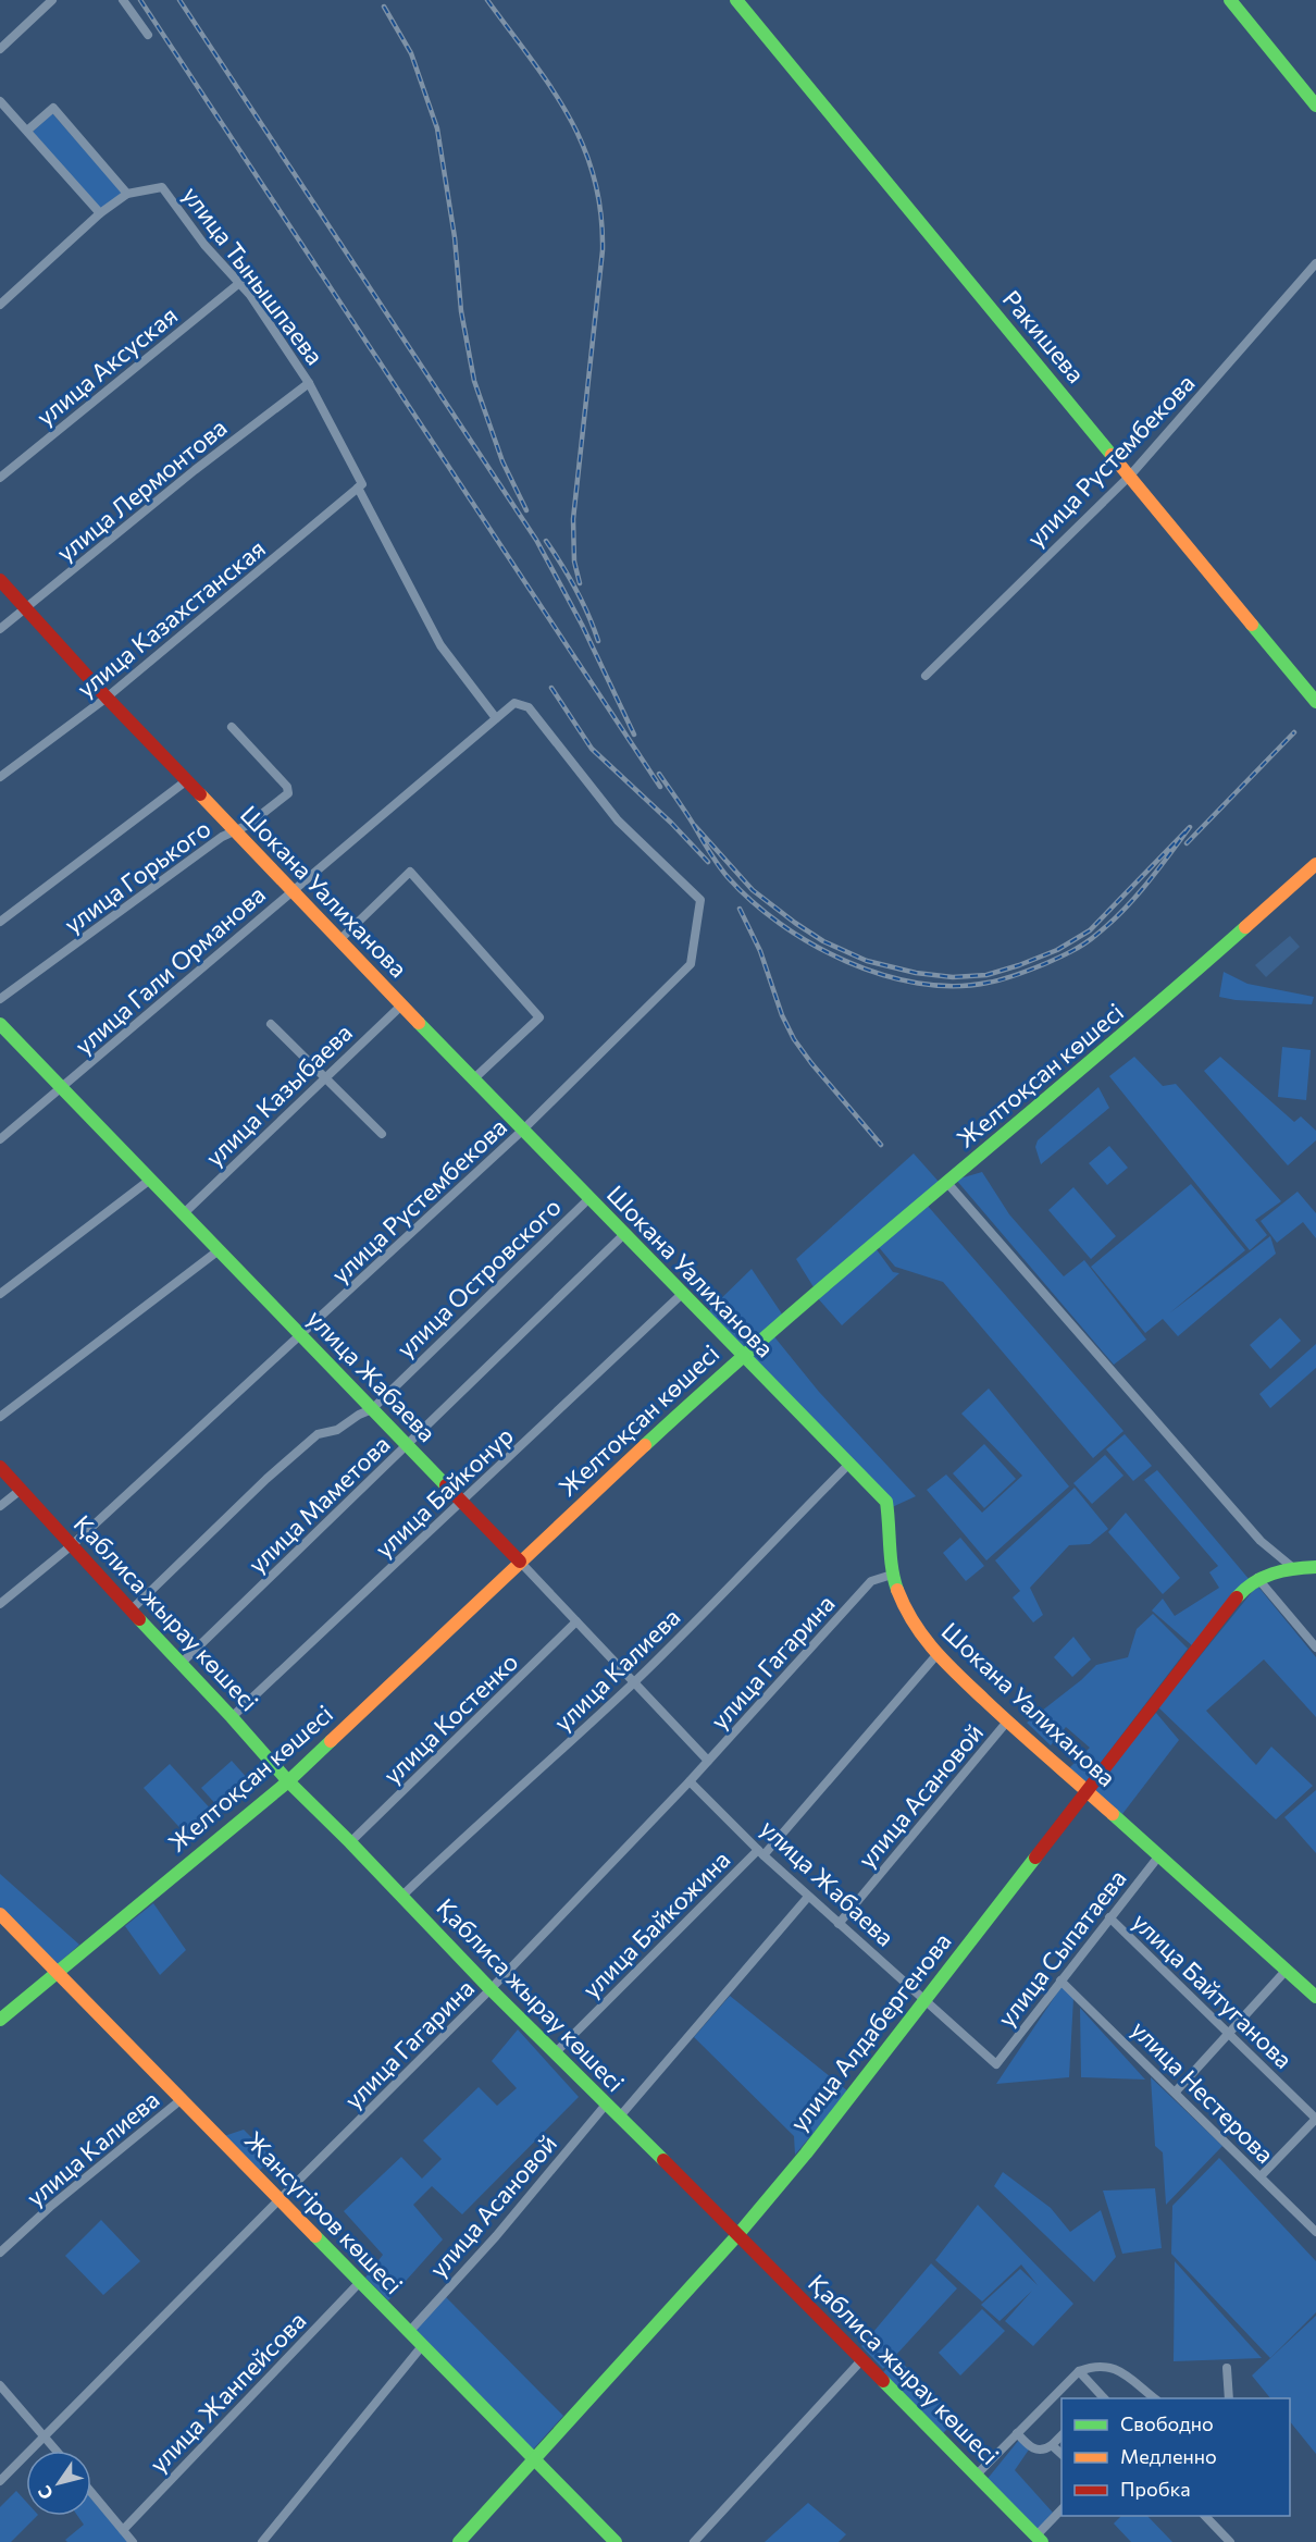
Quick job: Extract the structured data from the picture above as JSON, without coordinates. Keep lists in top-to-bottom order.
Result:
{
  "streets": {
    "street": [
      "улица Тынышпаева",
      "Ракишева",
      "улица Аксуская",
      "улица Рустембекова",
      "улица Лермонтова",
      "улица Казахстанская",
      "улица Горького",
      "Шокана Уалиханова",
      "улица Гали Орманова",
      "Желтоқсан көшесі",
      "улица Казыбаева",
      "улица Островского",
      "улица Жабаева",
      "улица Байконур",
      "улица Маметова",
      "Қаблиса жырау көшесі",
      "улица Гагарина",
      "улица Калиева",
      "улица Костенко",
      "улица Асановой",
      "улица Байкожина",
      "улица Сыпатаева",
      "улица Байтуганова",
      "улица Алдабергенова",
      "улица Нестерова",
      "Жансүгіров көшесі",
      "улица Жанпейсова"
    ]
  },
  "crossings": [
    ["улица Тынышпаева", "улица Аксуская"],
    ["улица Тынышпаева", "улица Лермонтова"],
    ["улица Тынышпаева", "улица Казахстанская"],
    ["улица Тынышпаева", "улица Гали Орманова"],
    ["Ракишева", "улица Рустембекова"],
    ["улица Рустембекова", "Шокана Уалиханова"],
    ["улица Рустембекова", "улица Гали Орманова"],
    ["улица Рустембекова", "улица Жабаева"],
    ["улица Рустембекова", "Қаблиса жырау көшесі"],
    ["улица Лермонтова", "Шокана Уалиханова"],
    ["улица Казахстанская", "Шокана Уалиханова"],
    ["улица Горького", "Шокана Уалиханова"],
    ["Шокана Уалиханова", "улица Гали Орманова"],
    ["Шокана Уалиханова", "Желтоқсан көшесі"],
    ["Шокана Уалиханова", "улица Казыбаева"],
    ["Шокана Уалиханова", "улица Островского"],
    ["Шокана Уалиханова", "улица Байконур"],
    ["Шокана Уалиханова", "улица Маметова"],
    ["Шокана Уалиханова", "улица Гагарина"],
    ["Шокана Уалиханова", "улица Калиева"],
    ["Шокана Уалиханова", "улица Асановой"],
    ["Шокана Уалиханова", "улица Байкожина"],
    ["Шокана Уалиханова", "улица Сыпатаева"],
    ["Шокана Уалиханова", "улица Алдабергенова"],
    ["улица Гали Орманова", "улица Жабаева"],
    ["Желтоқсан көшесі", "улица Жабаева"],
    ["Желтоқсан көшесі", "Қаблиса жырау көшесі"],
    ["Желтоқсан көшесі", "Жансүгіров көшесі"],
    ["улица Казыбаева", "улица Жабаева"],
    ["улица Островского", "улица Жабаева"],
    ["улица Островского", "Қаблиса жырау көшесі"],
    ["улица Жабаева", "улица Байконур"],
    ["улица Жабаева", "улица Маметова"],
    ["улица Жабаева", "улица Гагарина"],
    ["улица Жабаева", "улица Калиева"],
    ["улица Жабаева", "улица Костенко"],
    ["улица Жабаева", "улица Асановой"],
    ["улица Жабаева", "улица Байкожина"],
    ["улица Жабаева", "улица Сыпатаева"],
    ["улица Жабаева", "улица Алдабергенова"],
    ["улица Байконур", "Қаблиса жырау көшесі"],
    ["улица Маметова", "Қаблиса жырау көшесі"],
    ["Қаблиса жырау көшесі", "улица Гагарина"],
    ["Қаблиса жырау көшесі", "улица Калиева"],
    ["Қаблиса жырау көшесі", "улица Костенко"],
    ["Қаблиса жырау көшесі", "улица Асановой"],
    ["Қаблиса жырау көшесі", "улица Байкожина"],
    ["Қаблиса жырау көшесі", "улица Алдабергенова"],
    ["улица Гагарина", "Жансүгіров көшесі"],
    ["улица Калиева", "Жансүгіров көшесі"],
    ["улица Асановой", "Жансүгіров көшесі"],
    ["улица Сыпатаева", "улица Байтуганова"],
    ["улица Сыпатаева", "улица Нестерова"],
    ["улица Алдабергенова", "Жансүгіров көшесі"],
    ["Жансүгіров көшесі", "улица Жанпейсова"]
  ],
  "legend": ["Свободно", "Медленно", "Пробка"],
  "north": "bottom left"
}
